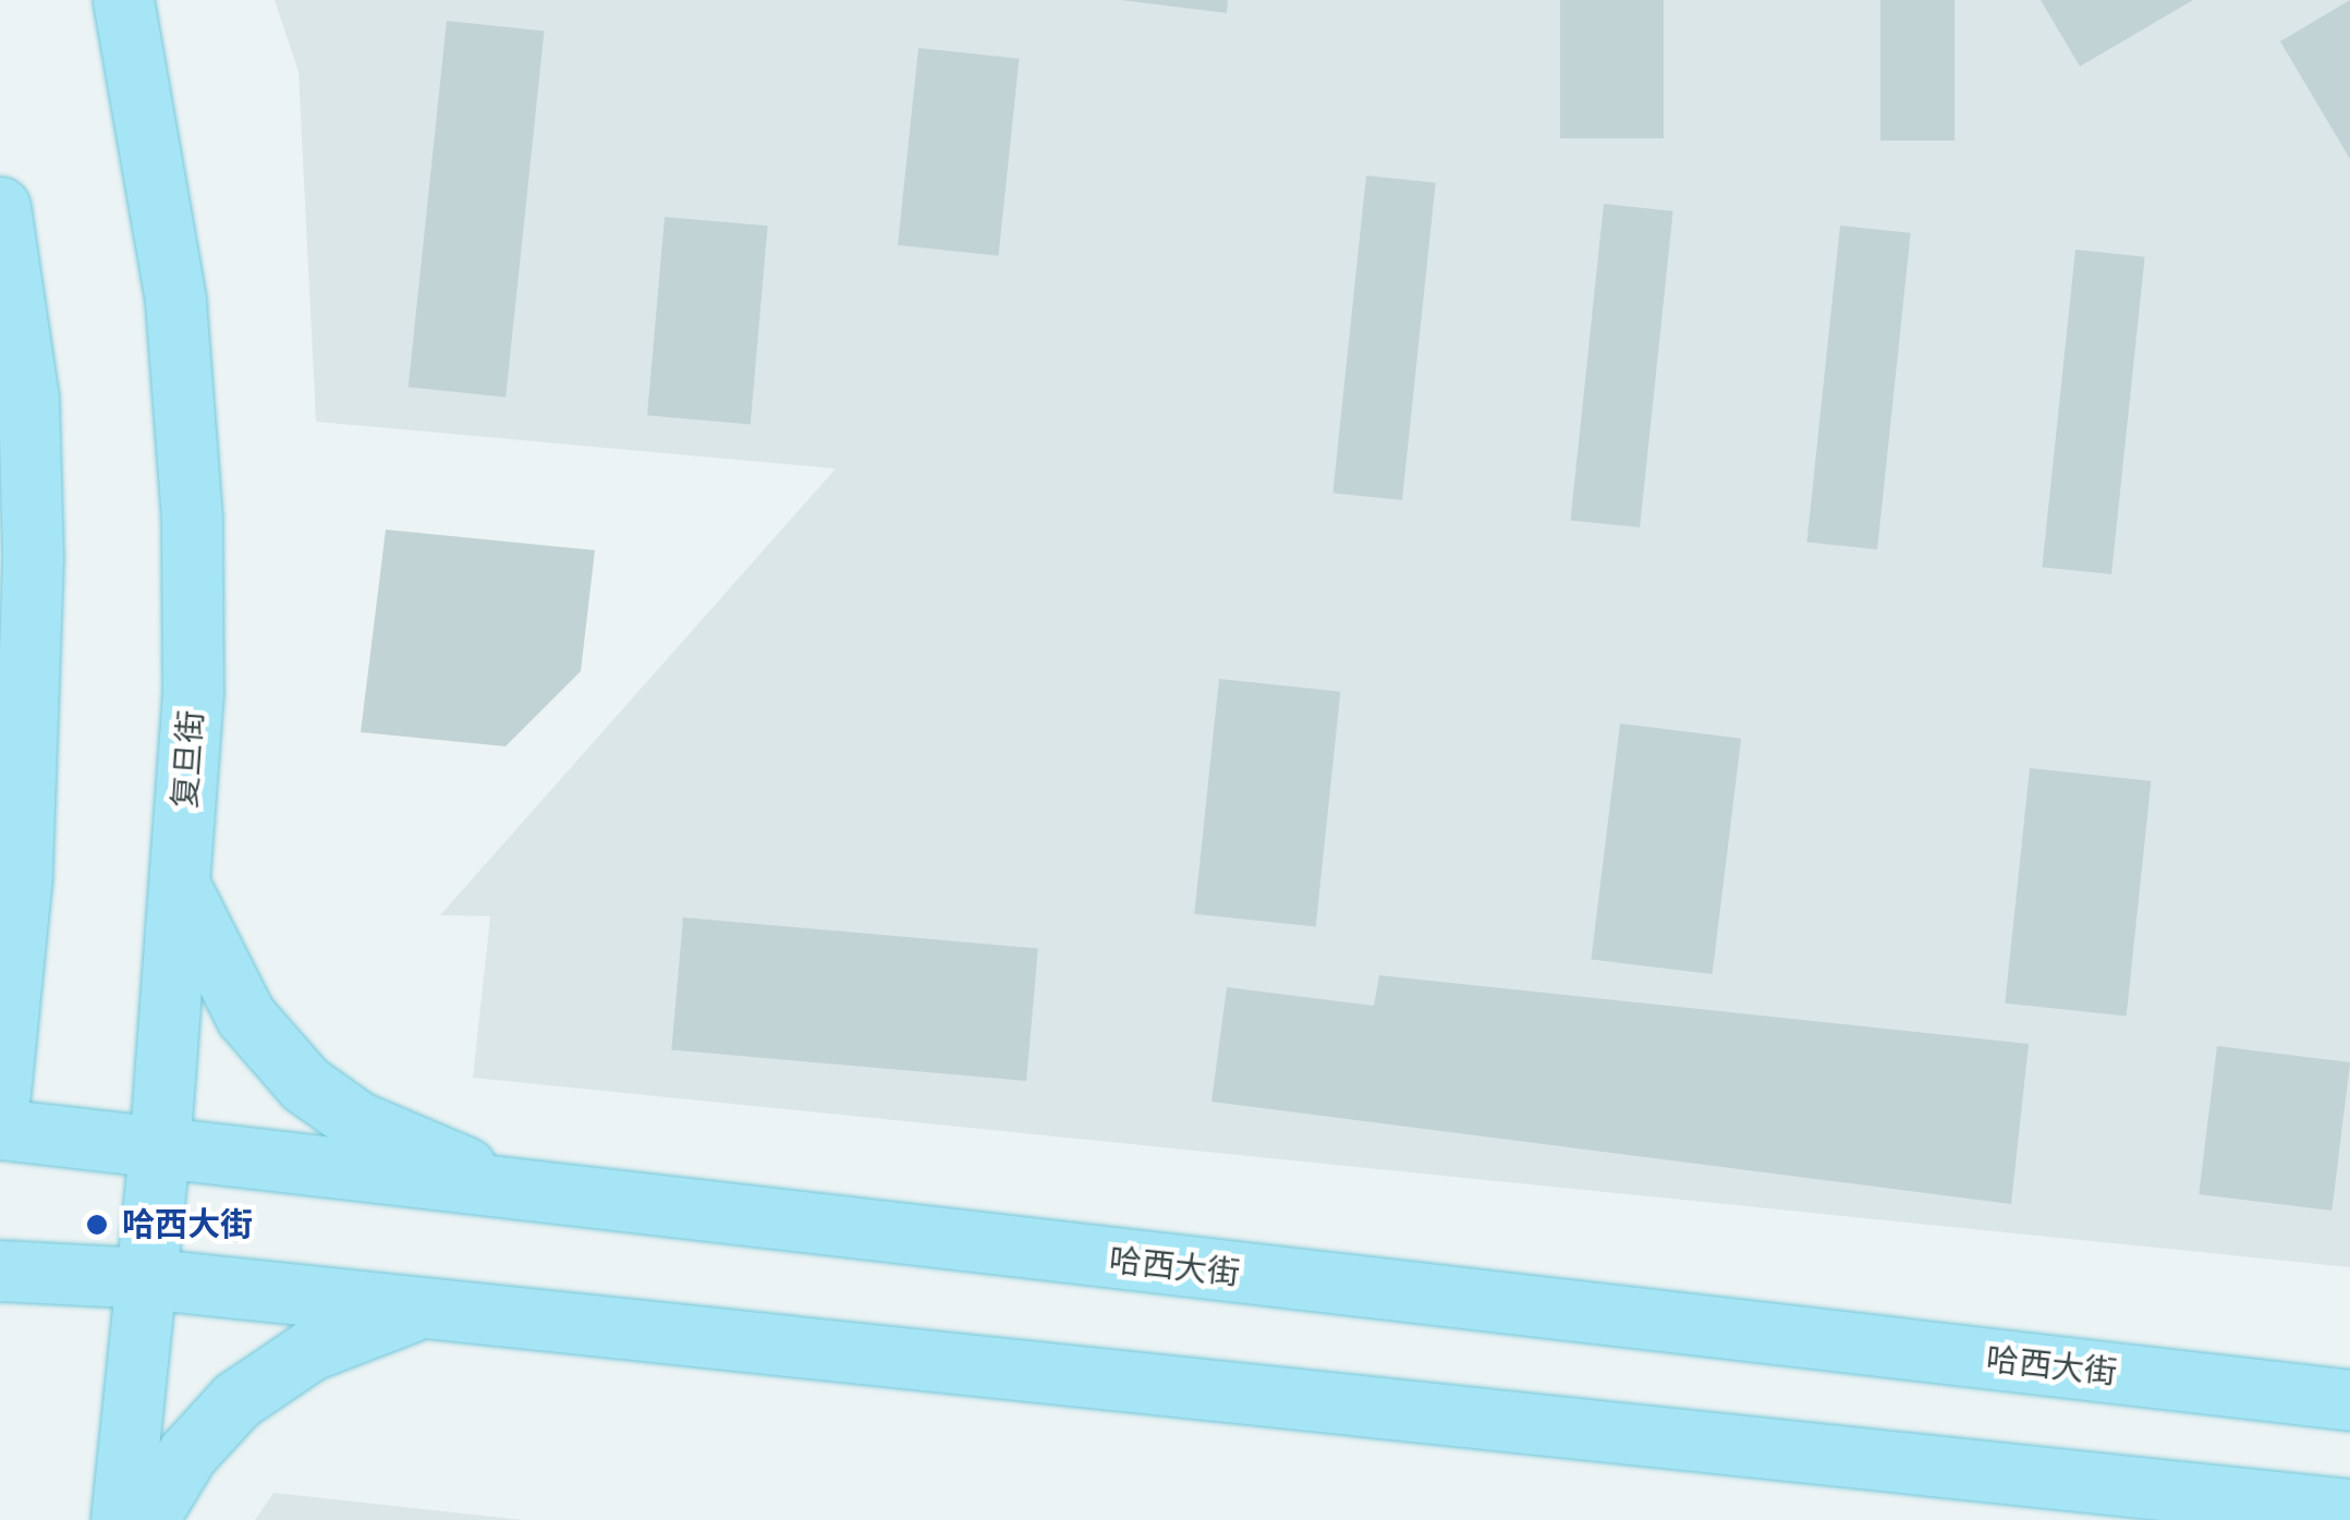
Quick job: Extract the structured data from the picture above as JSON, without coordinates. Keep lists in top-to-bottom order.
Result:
{
  "streets": {
    "main road": ["复旦街", "哈西大街"]
  },
  "crossings": [
    ["复旦街", "哈西大街"]
  ],
  "places": ["哈西大街"]
}
